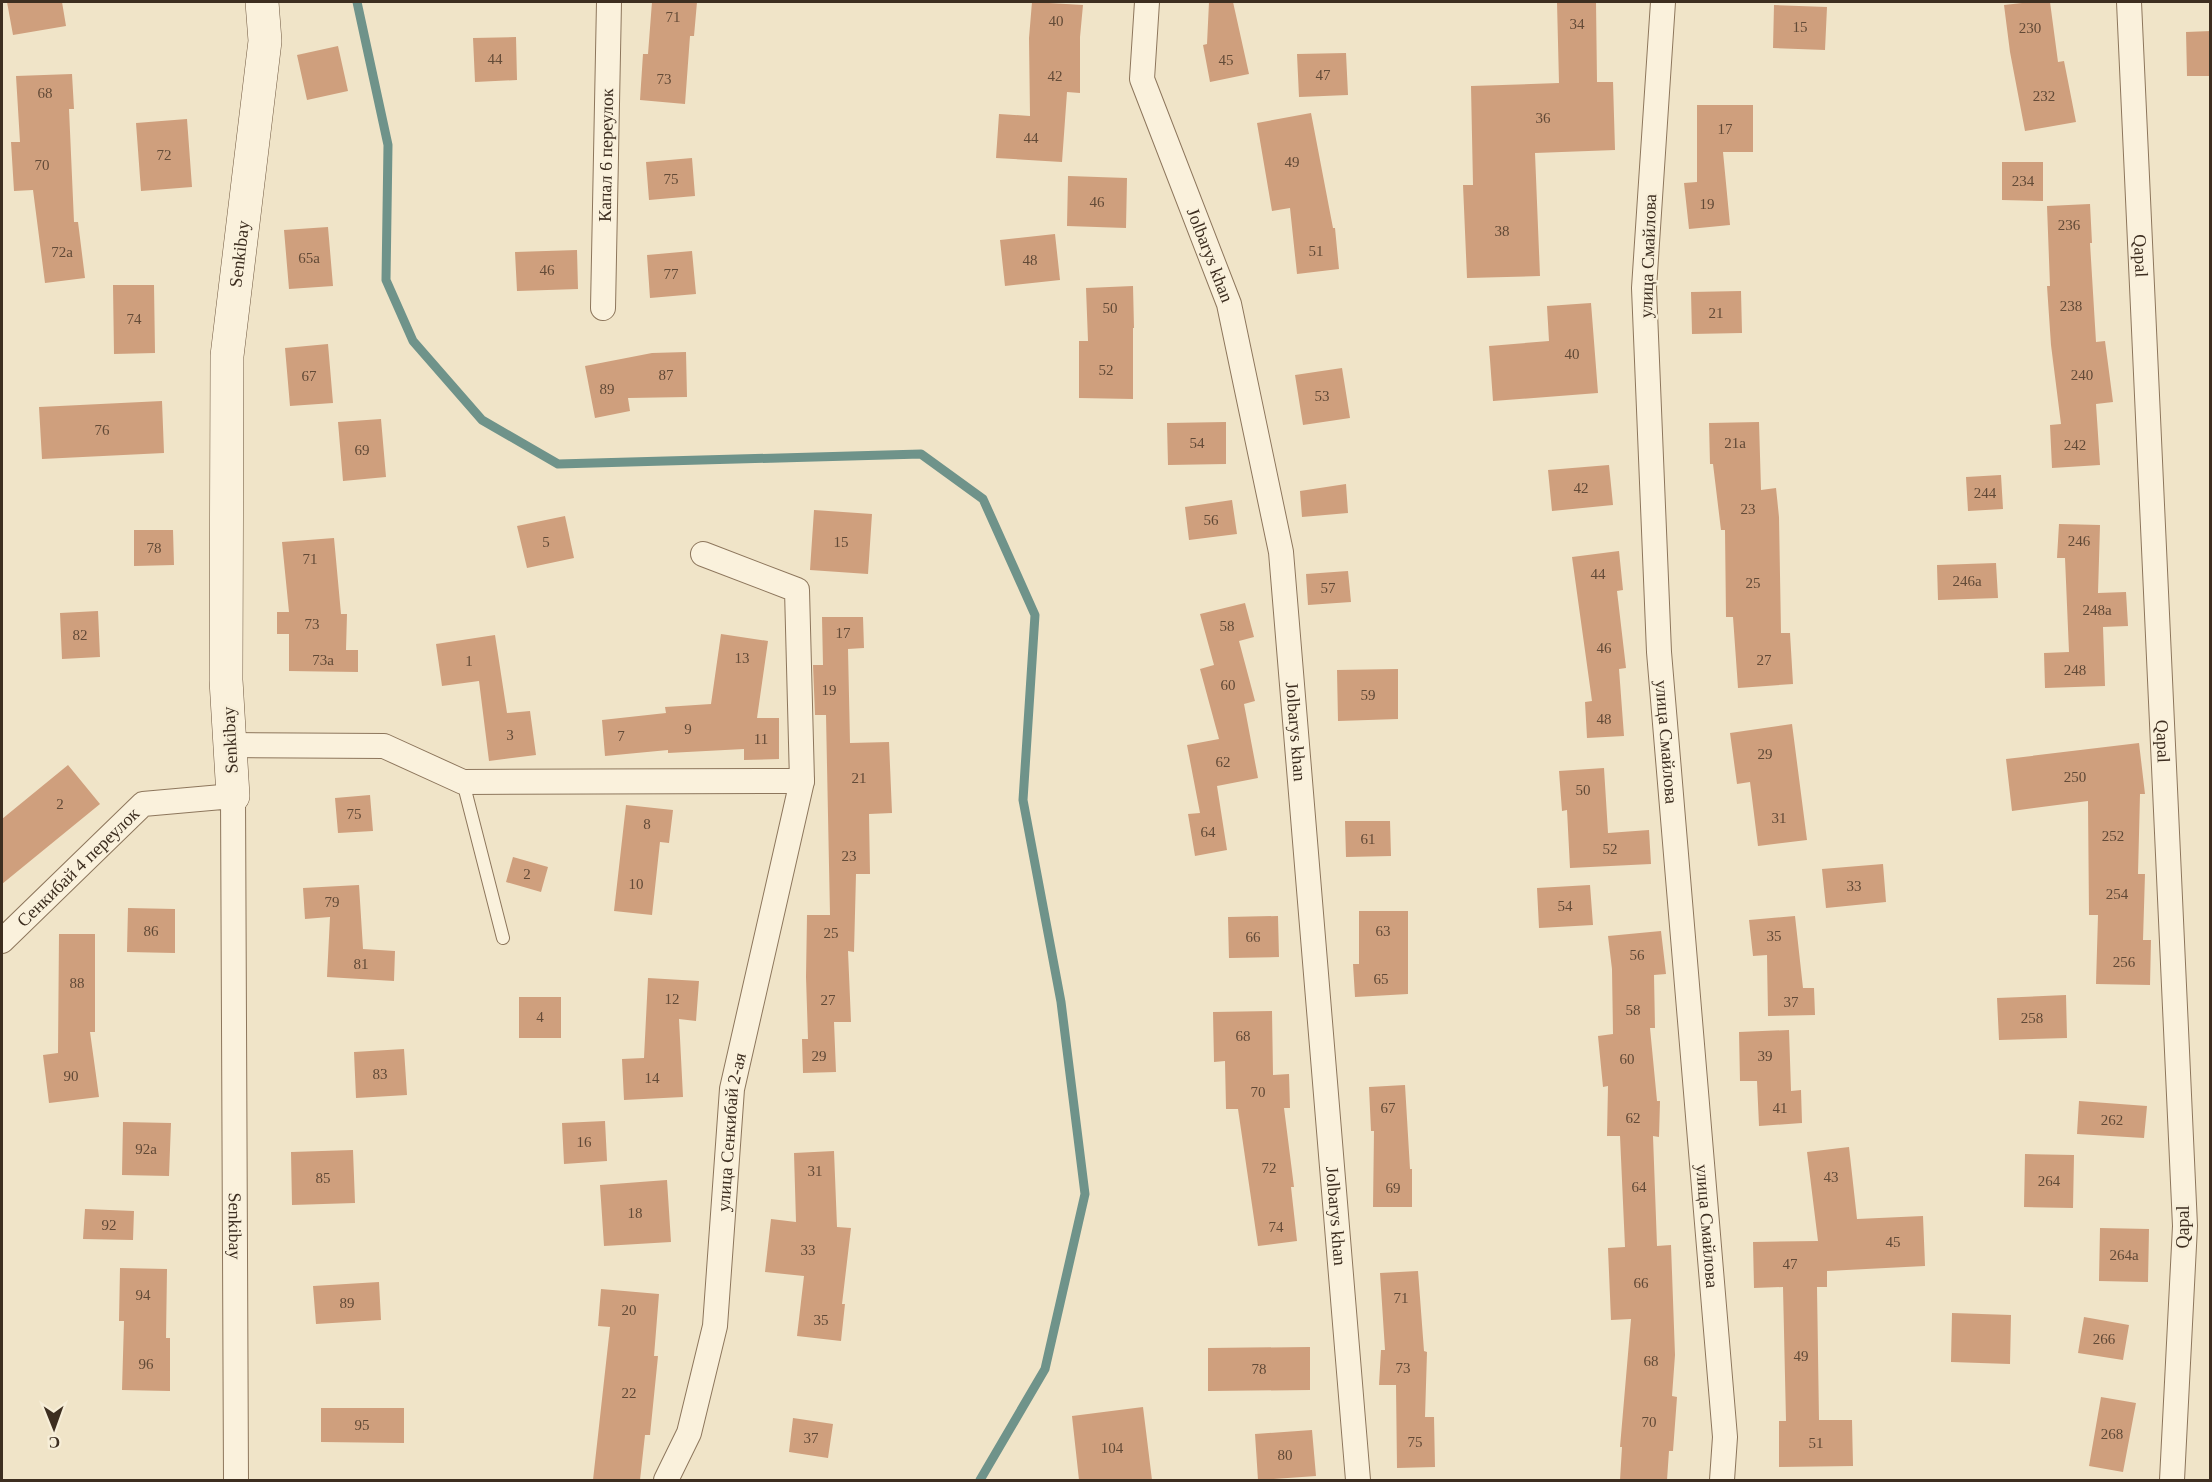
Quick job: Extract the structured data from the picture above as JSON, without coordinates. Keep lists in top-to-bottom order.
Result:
{
  "streets": {
    "street": [
      "Капал 6 переулок",
      "Senkibay",
      "Jolbarys khan",
      "улица Смайлова",
      "Qapal",
      "Сенкибай 4 переулок",
      "улица Сенкибай 2-ая"
    ]
  },
  "crossings": [
    ["Senkibay", "Сенкибай 4 переулок"]
  ],
  "house_numbers": [
    "71",
    "40",
    "34",
    "15",
    "230",
    "44",
    "45",
    "47",
    "42",
    "73",
    "68",
    "232",
    "36",
    "17",
    "44",
    "72",
    "49",
    "70",
    "75",
    "234",
    "46",
    "19",
    "236",
    "38",
    "51",
    "72а",
    "65а",
    "48",
    "46",
    "77",
    "238",
    "50",
    "21",
    "74",
    "40",
    "52",
    "87",
    "240",
    "67",
    "89",
    "53",
    "76",
    "54",
    "21а",
    "242",
    "69",
    "42",
    "244",
    "23",
    "56",
    "246",
    "5",
    "15",
    "78",
    "71",
    "44",
    "246а",
    "25",
    "57",
    "248а",
    "73",
    "58",
    "17",
    "82",
    "46",
    "13",
    "73а",
    "27",
    "1",
    "248",
    "60",
    "19",
    "59",
    "48",
    "9",
    "3",
    "7",
    "11",
    "29",
    "62",
    "250",
    "21",
    "50",
    "2",
    "75",
    "31",
    "8",
    "64",
    "252",
    "61",
    "52",
    "23",
    "2",
    "10",
    "33",
    "254",
    "79",
    "54",
    "86",
    "63",
    "25",
    "35",
    "66",
    "56",
    "256",
    "81",
    "65",
    "88",
    "12",
    "27",
    "37",
    "58",
    "4",
    "258",
    "68",
    "29",
    "39",
    "60",
    "83",
    "90",
    "14",
    "70",
    "67",
    "41",
    "62",
    "262",
    "16",
    "92а",
    "72",
    "31",
    "43",
    "85",
    "264",
    "64",
    "69",
    "18",
    "92",
    "74",
    "45",
    "33",
    "264а",
    "47",
    "66",
    "94",
    "71",
    "89",
    "20",
    "35",
    "266",
    "49",
    "68",
    "96",
    "73",
    "78",
    "22",
    "70",
    "95",
    "268",
    "37",
    "75",
    "51",
    "104",
    "80"
  ],
  "north": "bottom"
}
